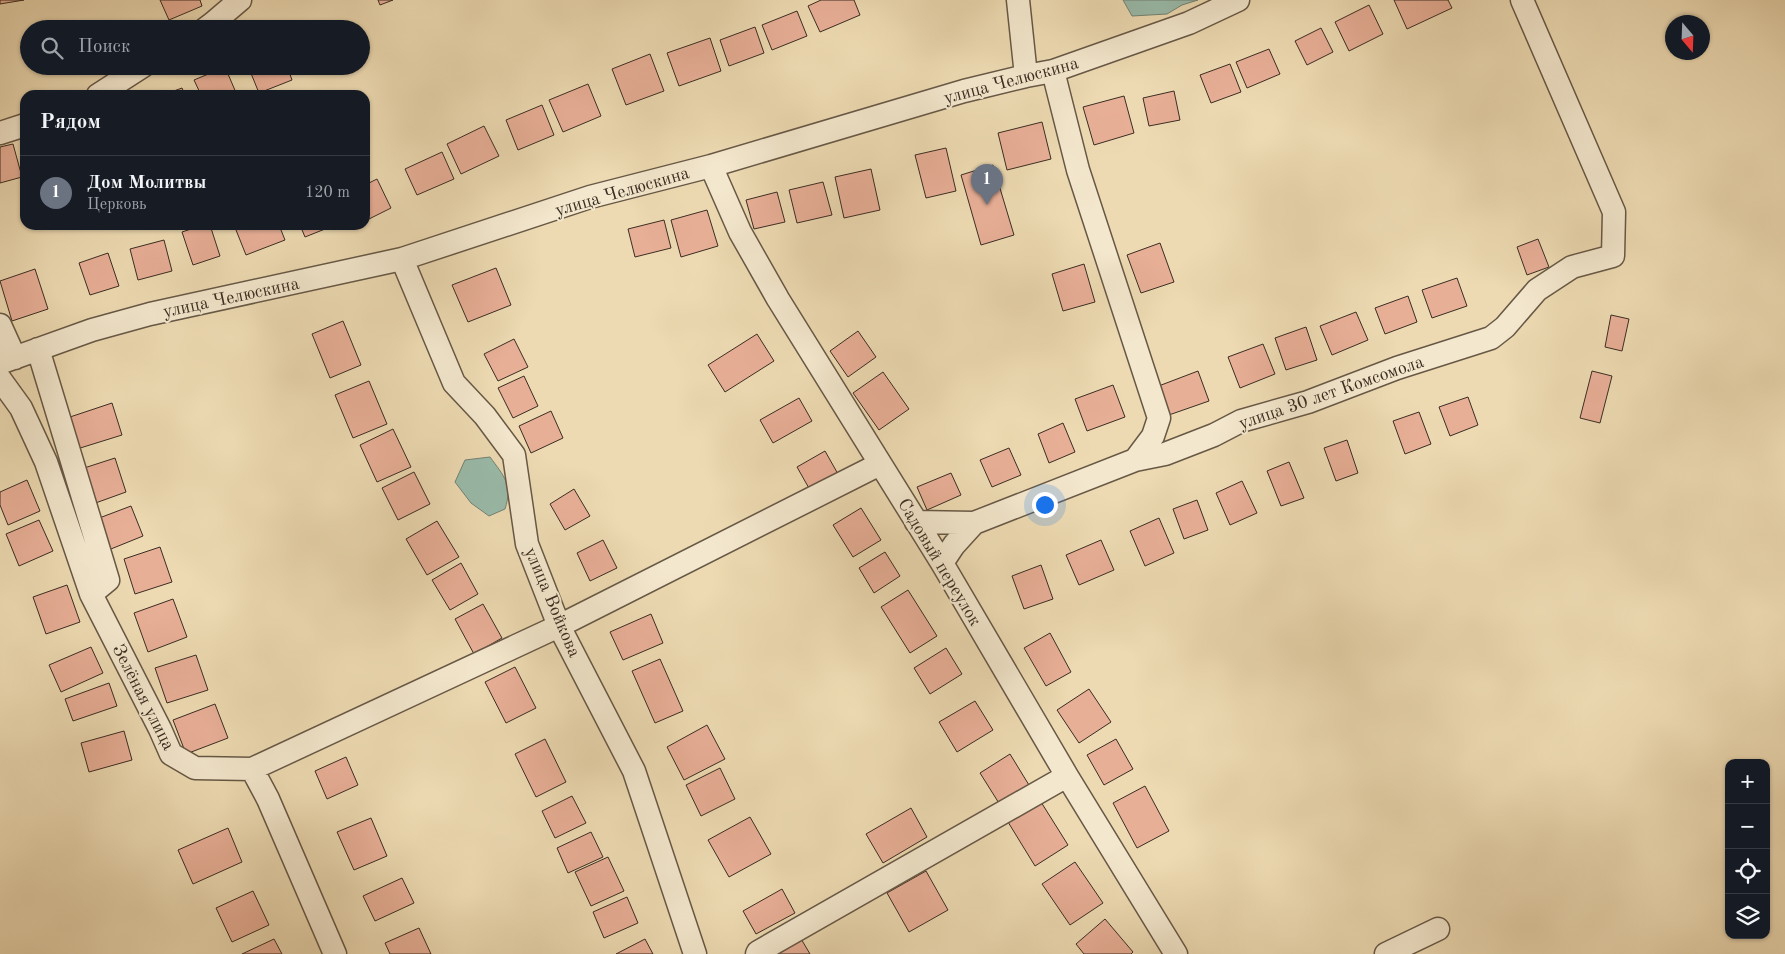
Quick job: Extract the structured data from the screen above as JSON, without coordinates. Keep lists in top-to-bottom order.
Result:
{
  "streets": {
    "street": [
      "улица Челюскина",
      "улица 30 лет Комсомола",
      "Садовый переулок",
      "улица Войкова",
      "Зелёная улица"
    ]
  },
  "crossings": [
    ["улица Челюскина", "Садовый переулок"],
    ["улица Челюскина", "улица Войкова"],
    ["улица 30 лет Комсомола", "Садовый переулок"]
  ],
  "north": "bottom",
  "page": {
    "search": "Поиск",
    "heading": "Рядом",
    "list": [
      {
        "mark": "1",
        "name": "Дом Молитвы",
        "note": "Церковь",
        "value": "120 m"
      }
    ],
    "pins": "1",
    "map_buttons": ["+", "−"]
  }
}
